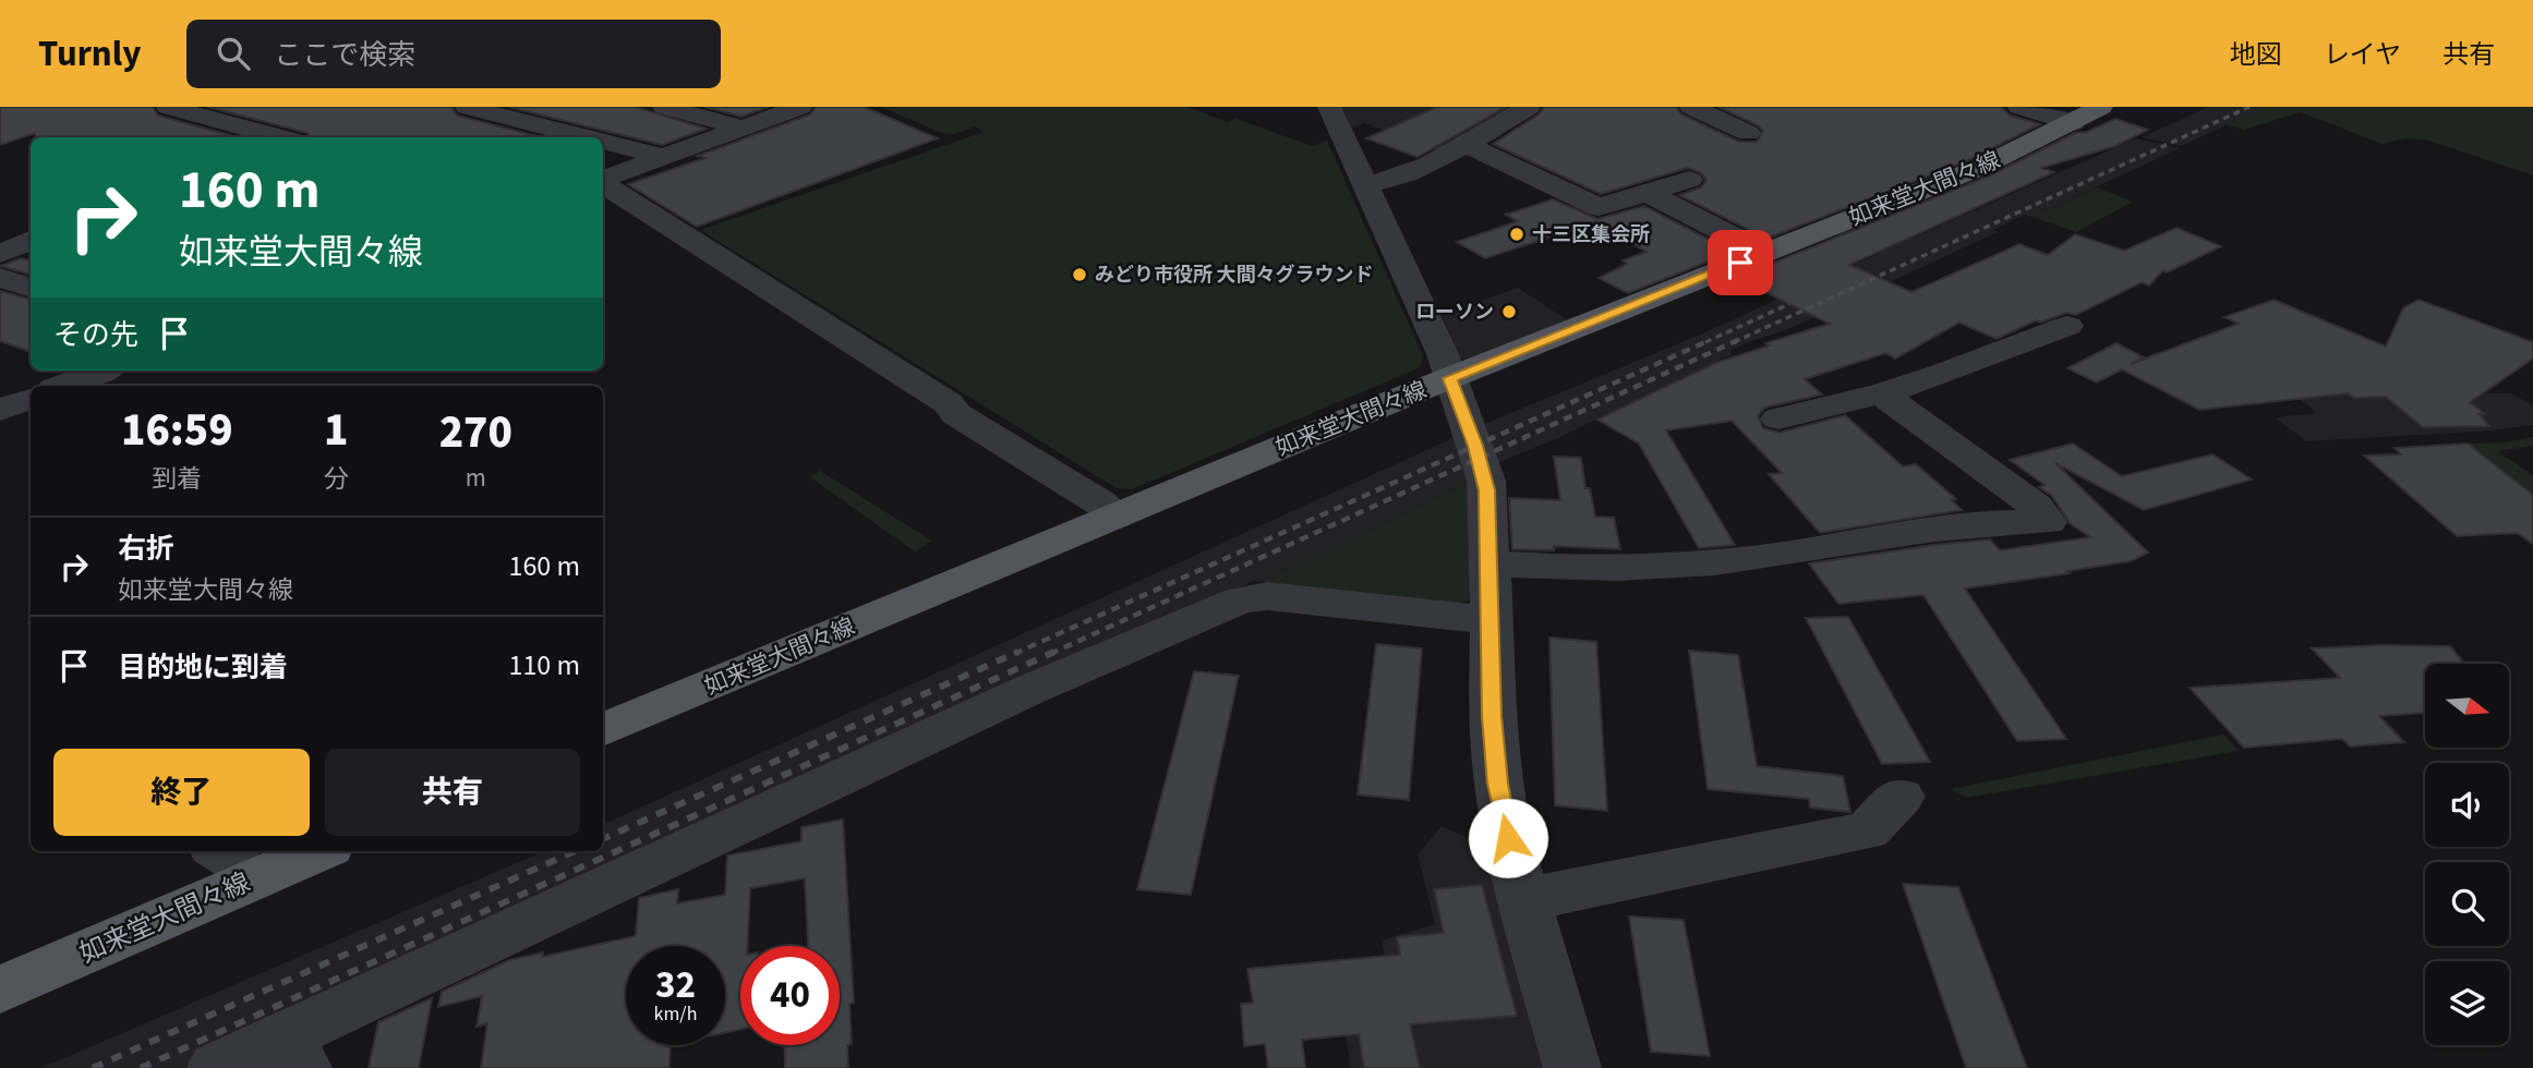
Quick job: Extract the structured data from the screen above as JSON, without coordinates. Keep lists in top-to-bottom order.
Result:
{
  "streets": {
    "main road": ["如来堂大間々線"]
  },
  "places": ["十三区集会所", "みどり市役所 大間々グラウンド", "ローソン"],
  "north": "right",
  "page": {
    "header": "Turnly",
    "search": "ここで検索",
    "nav": ["地図", "レイヤ", "共有"],
    "turn": ["160 m", "如来堂大間々線"],
    "then": "その先",
    "eta": [
      "16:59",
      "到着",
      "1",
      "分",
      "270",
      "m"
    ],
    "list": [
      {
        "name": "右折",
        "note": "如来堂大間々線",
        "value": "160 m"
      },
      {
        "name": "目的地に到着",
        "value": "110 m"
      }
    ],
    "buttons": ["終了", "共有"],
    "speed": "32 km/h",
    "limit": "40"
  }
}
